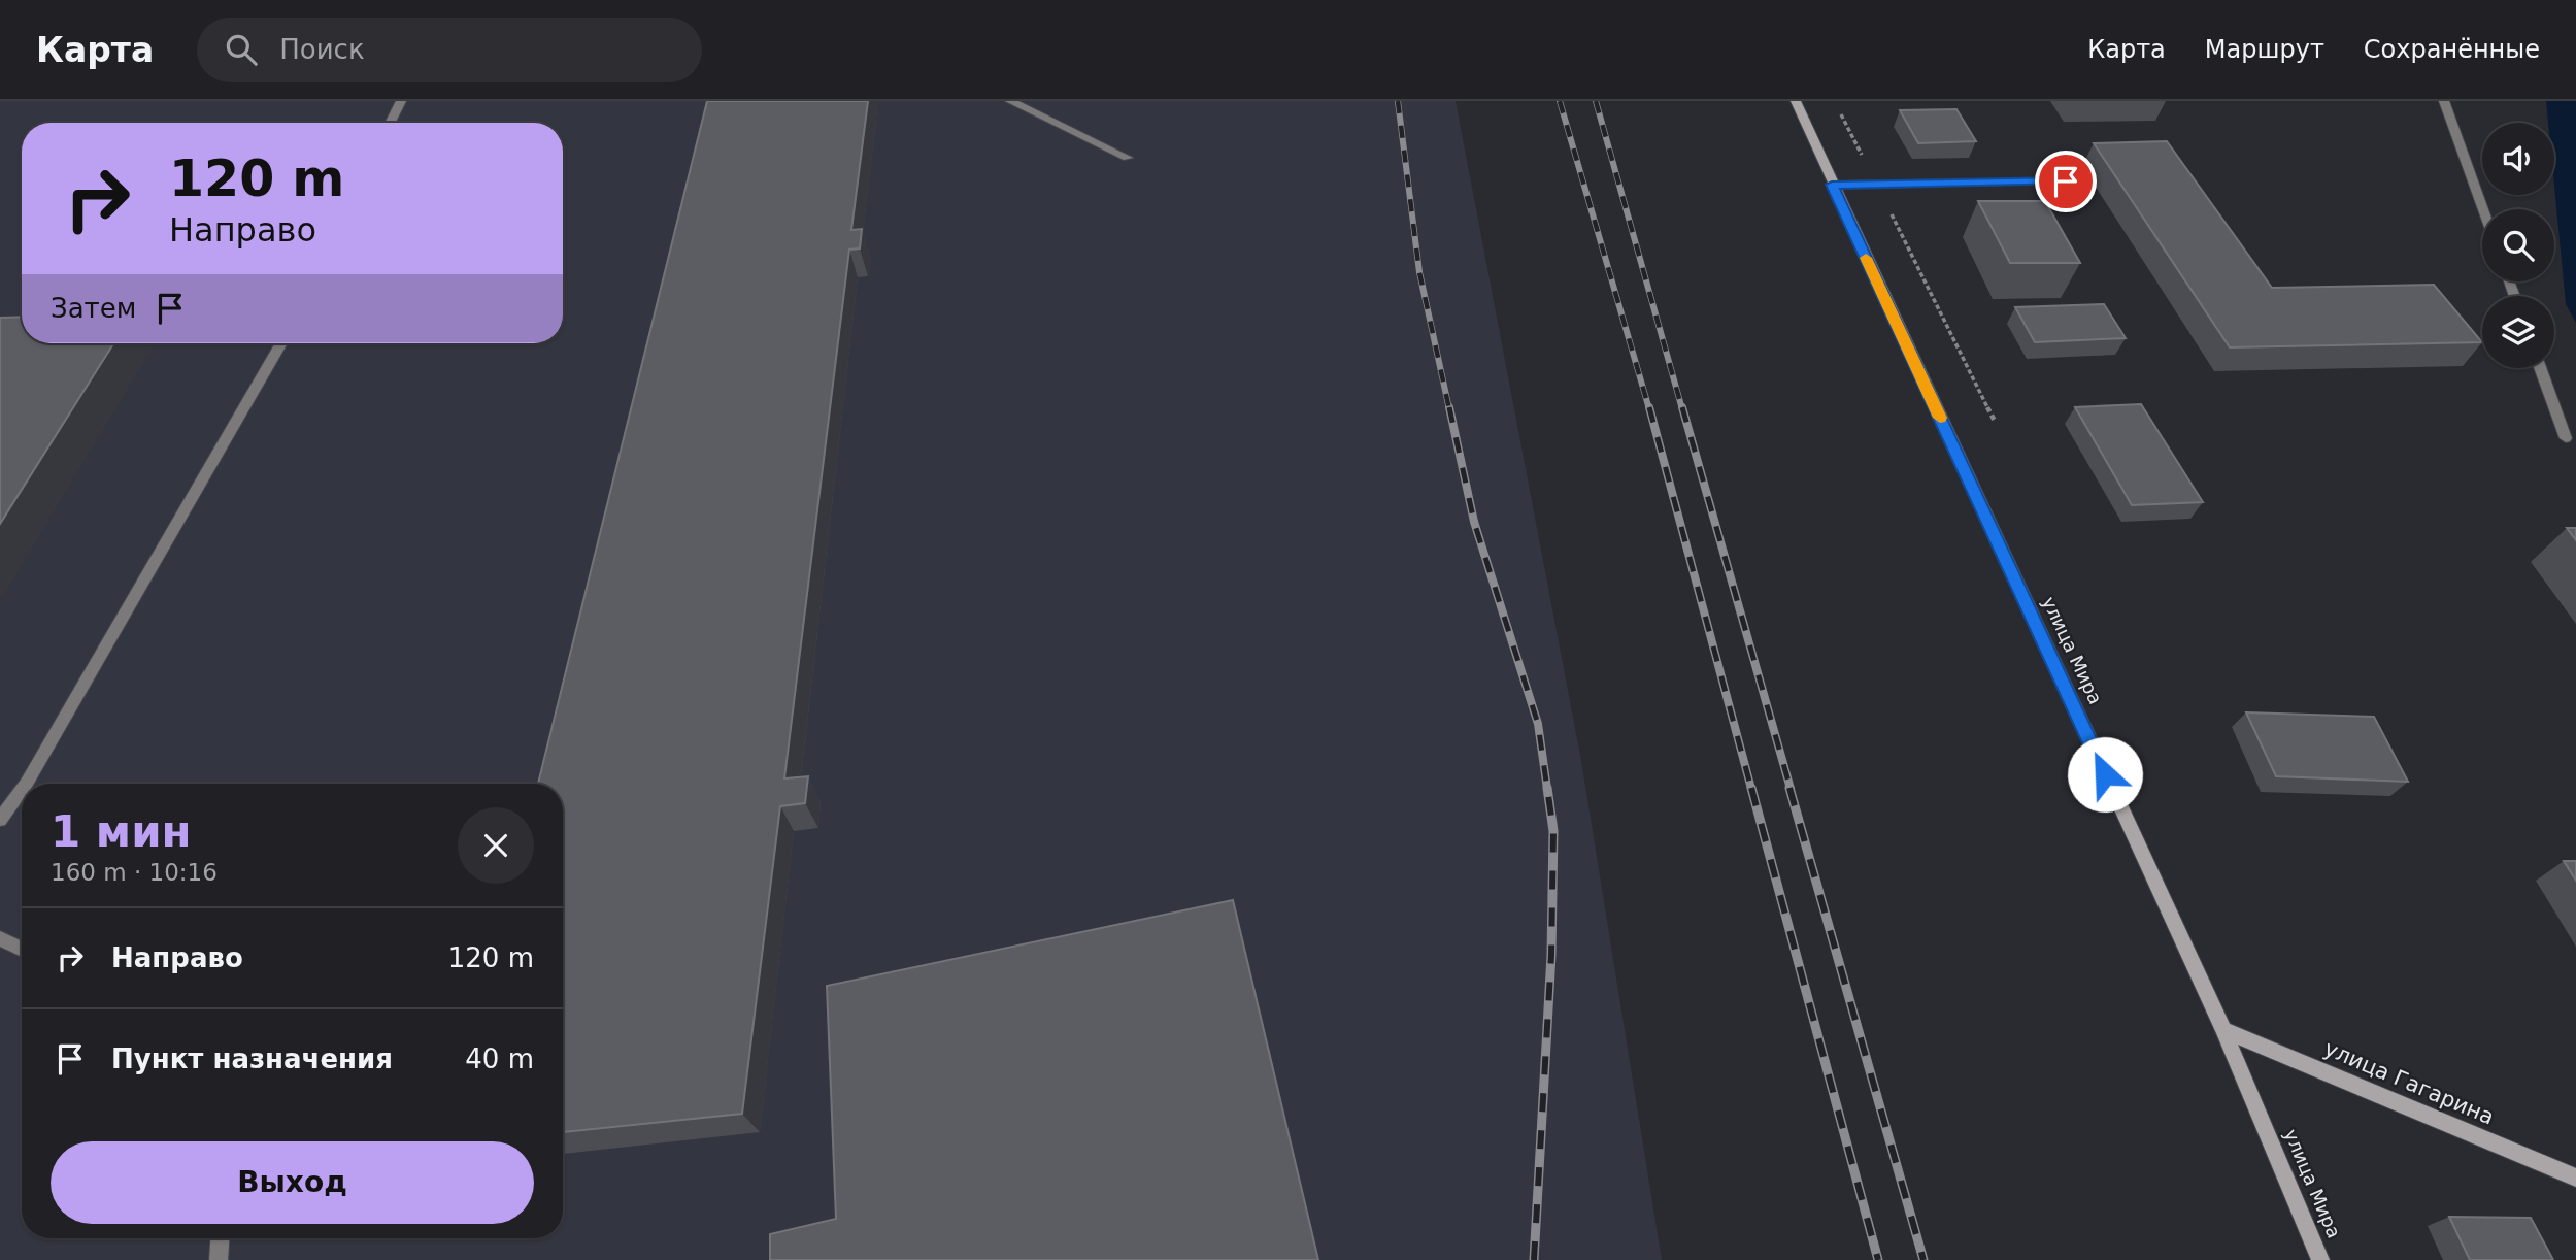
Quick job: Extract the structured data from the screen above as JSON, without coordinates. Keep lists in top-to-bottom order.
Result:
{
  "streets": {
    "street": ["улица Мира", "улица Гагарина"]
  },
  "crossings": [
    ["улица Мира", "улица Гагарина"]
  ],
  "page": {
    "header": "Карта",
    "search": "Поиск",
    "nav": ["Карта", "Маршрут", "Сохранённые"],
    "turn": ["120 m", "Направо"],
    "then": "Затем",
    "heading": ["1 мин", "160 m · 10:16"],
    "list": [
      {
        "name": "Направо",
        "value": "120 m"
      },
      {
        "name": "Пункт назначения",
        "value": "40 m"
      }
    ],
    "buttons": "Выход"
  }
}
